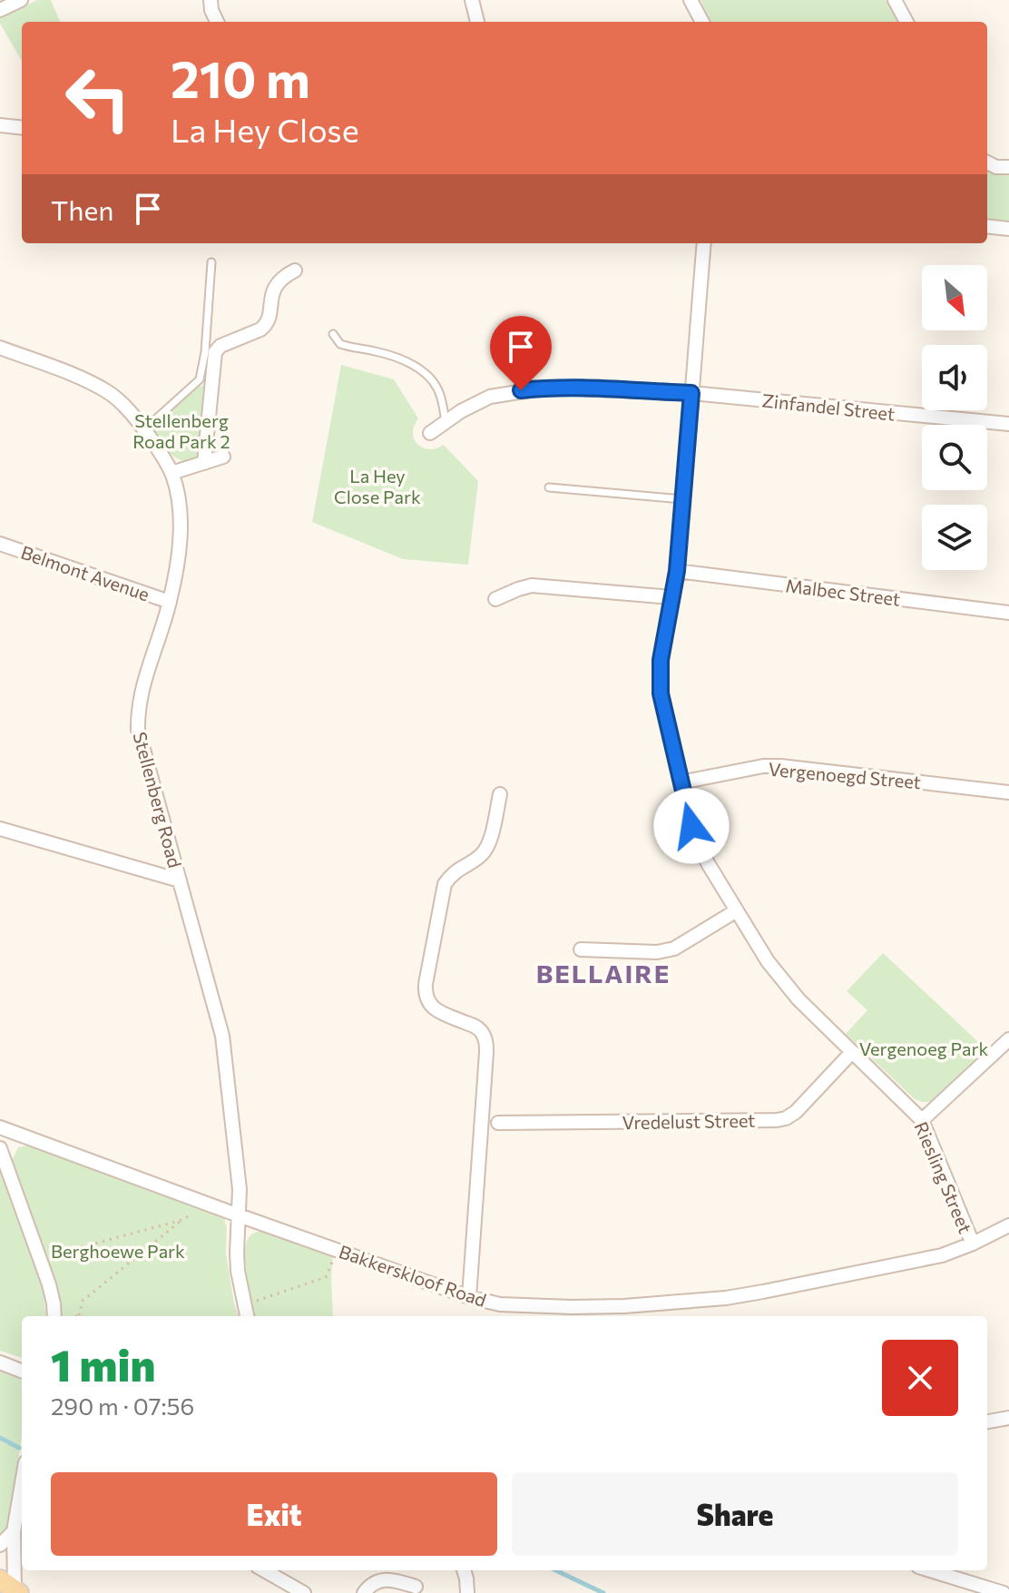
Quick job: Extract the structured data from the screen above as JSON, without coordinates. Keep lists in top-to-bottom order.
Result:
{
  "streets": {
    "street": [
      "Zinfandel Street",
      "Belmont Avenue",
      "Malbec Street",
      "Vergenoegd Street",
      "Stellenberg Road",
      "Vredelust Street",
      "Riesling Street",
      "Bakkerskloof Road"
    ]
  },
  "crossings": [
    ["Zinfandel Street", "Riesling Street"],
    ["Belmont Avenue", "Stellenberg Road"],
    ["Malbec Street", "Riesling Street"],
    ["Vergenoegd Street", "Riesling Street"],
    ["Stellenberg Road", "Bakkerskloof Road"],
    ["Vredelust Street", "Riesling Street"],
    ["Riesling Street", "Bakkerskloof Road"]
  ],
  "districts": ["BELLAIRE"],
  "parks": [
    "Stellenberg Road Park 2",
    "La Hey Close Park",
    "Vergenoeg Park",
    "Berghoewe Park"
  ],
  "north": "bottom right",
  "page": {
    "turn": ["210 m", "La Hey Close"],
    "then": "Then",
    "heading": ["1 min", "290 m · 07:56"],
    "buttons": ["Exit", "Share"]
  }
}
